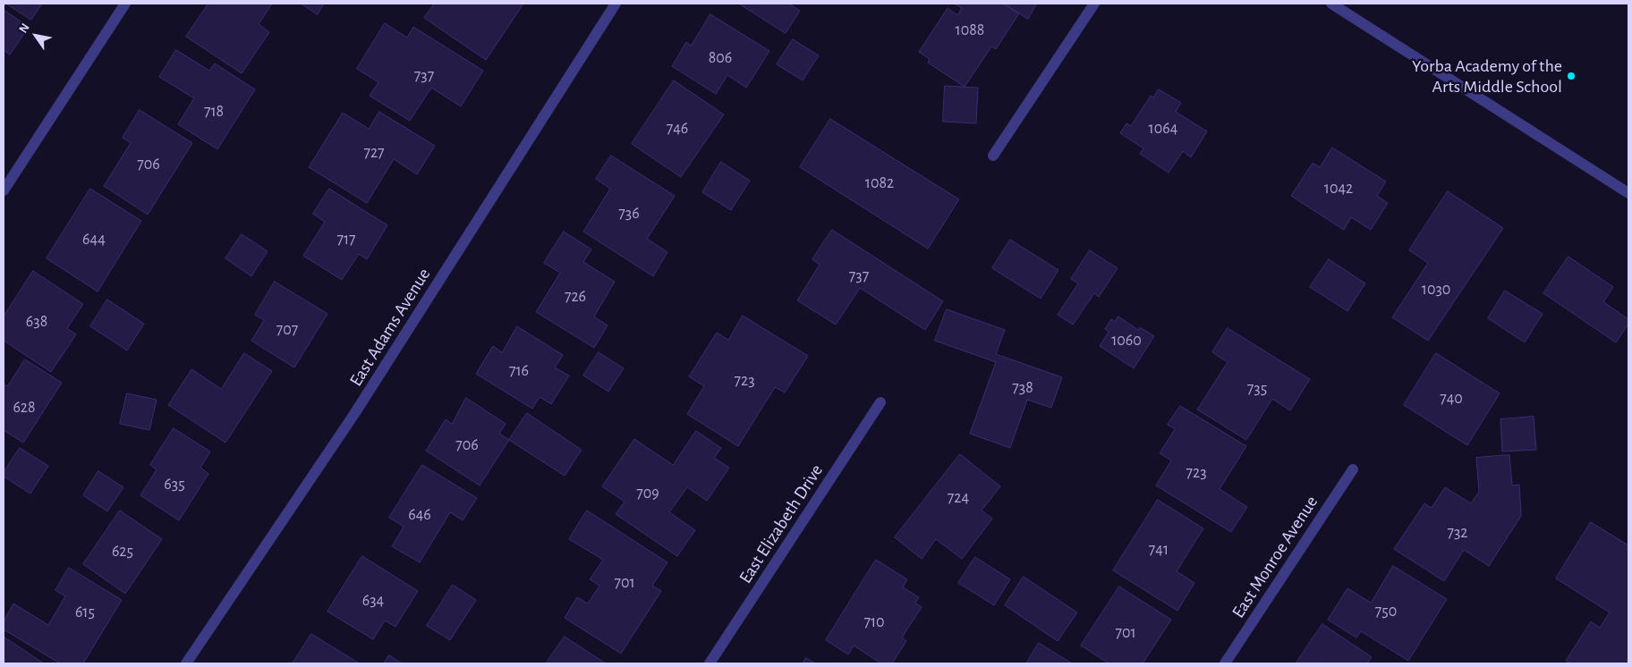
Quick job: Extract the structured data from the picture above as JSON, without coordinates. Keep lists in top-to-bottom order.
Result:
{
  "streets": {
    "street": ["East Adams Avenue", "East Elizabeth Drive", "East Monroe Avenue"]
  },
  "places": ["Yorba Academy of the Arts Middle School"],
  "house_numbers": [
    "1088",
    "806",
    "737",
    "718",
    "746",
    "1064",
    "727",
    "706",
    "1082",
    "1042",
    "736",
    "644",
    "717",
    "737",
    "1030",
    "726",
    "638",
    "707",
    "1060",
    "716",
    "723",
    "738",
    "735",
    "740",
    "628",
    "706",
    "723",
    "635",
    "709",
    "724",
    "646",
    "732",
    "741",
    "625",
    "701",
    "634",
    "750",
    "615",
    "710",
    "701"
  ],
  "north": "top left"
}
